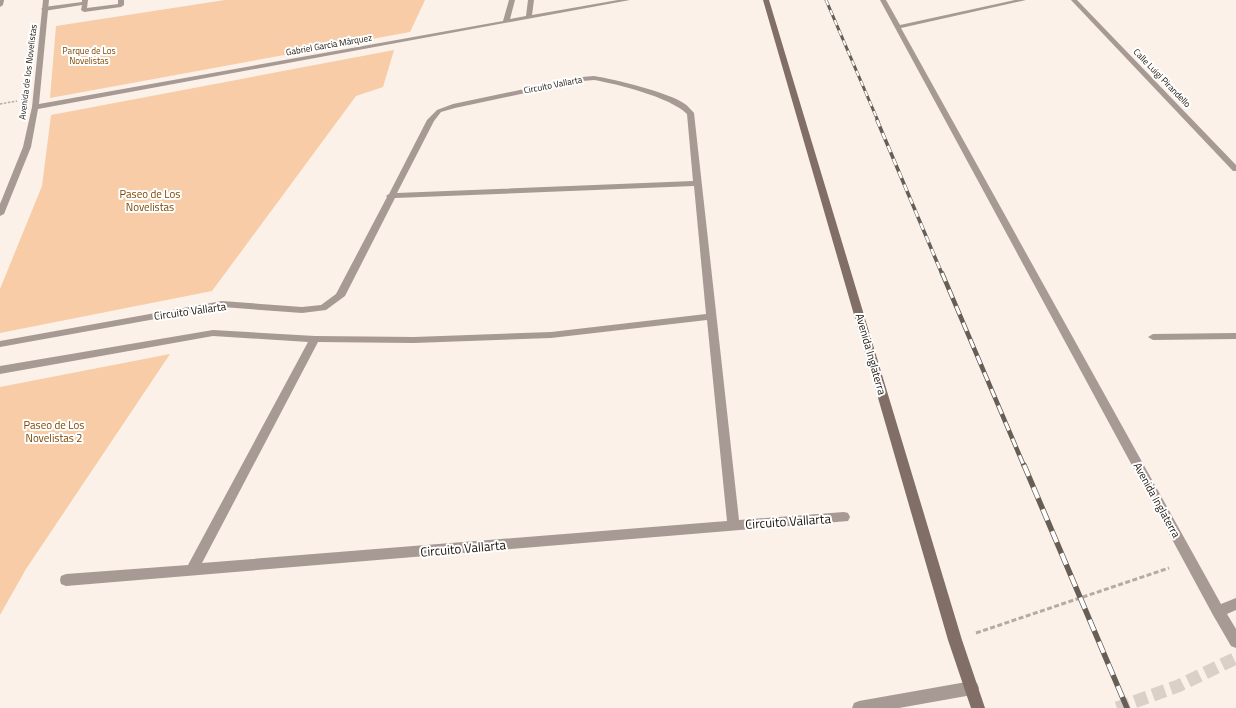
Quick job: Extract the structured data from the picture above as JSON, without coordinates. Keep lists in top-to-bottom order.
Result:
{
  "streets": {
    "street": [
      "Gabriel Garcia Márquez",
      "Avenida de los Novelistas",
      "Calle Luigi Pirandello",
      "Circuito Vallarta",
      "Avenida Inglaterra"
    ]
  },
  "crossings": [
    ["Gabriel Garcia Márquez", "Avenida de los Novelistas"]
  ],
  "parks": ["Parque de Los Novelistas", "Paseo de Los Novelistas", "Paseo de Los Novelistas 2"]
}
